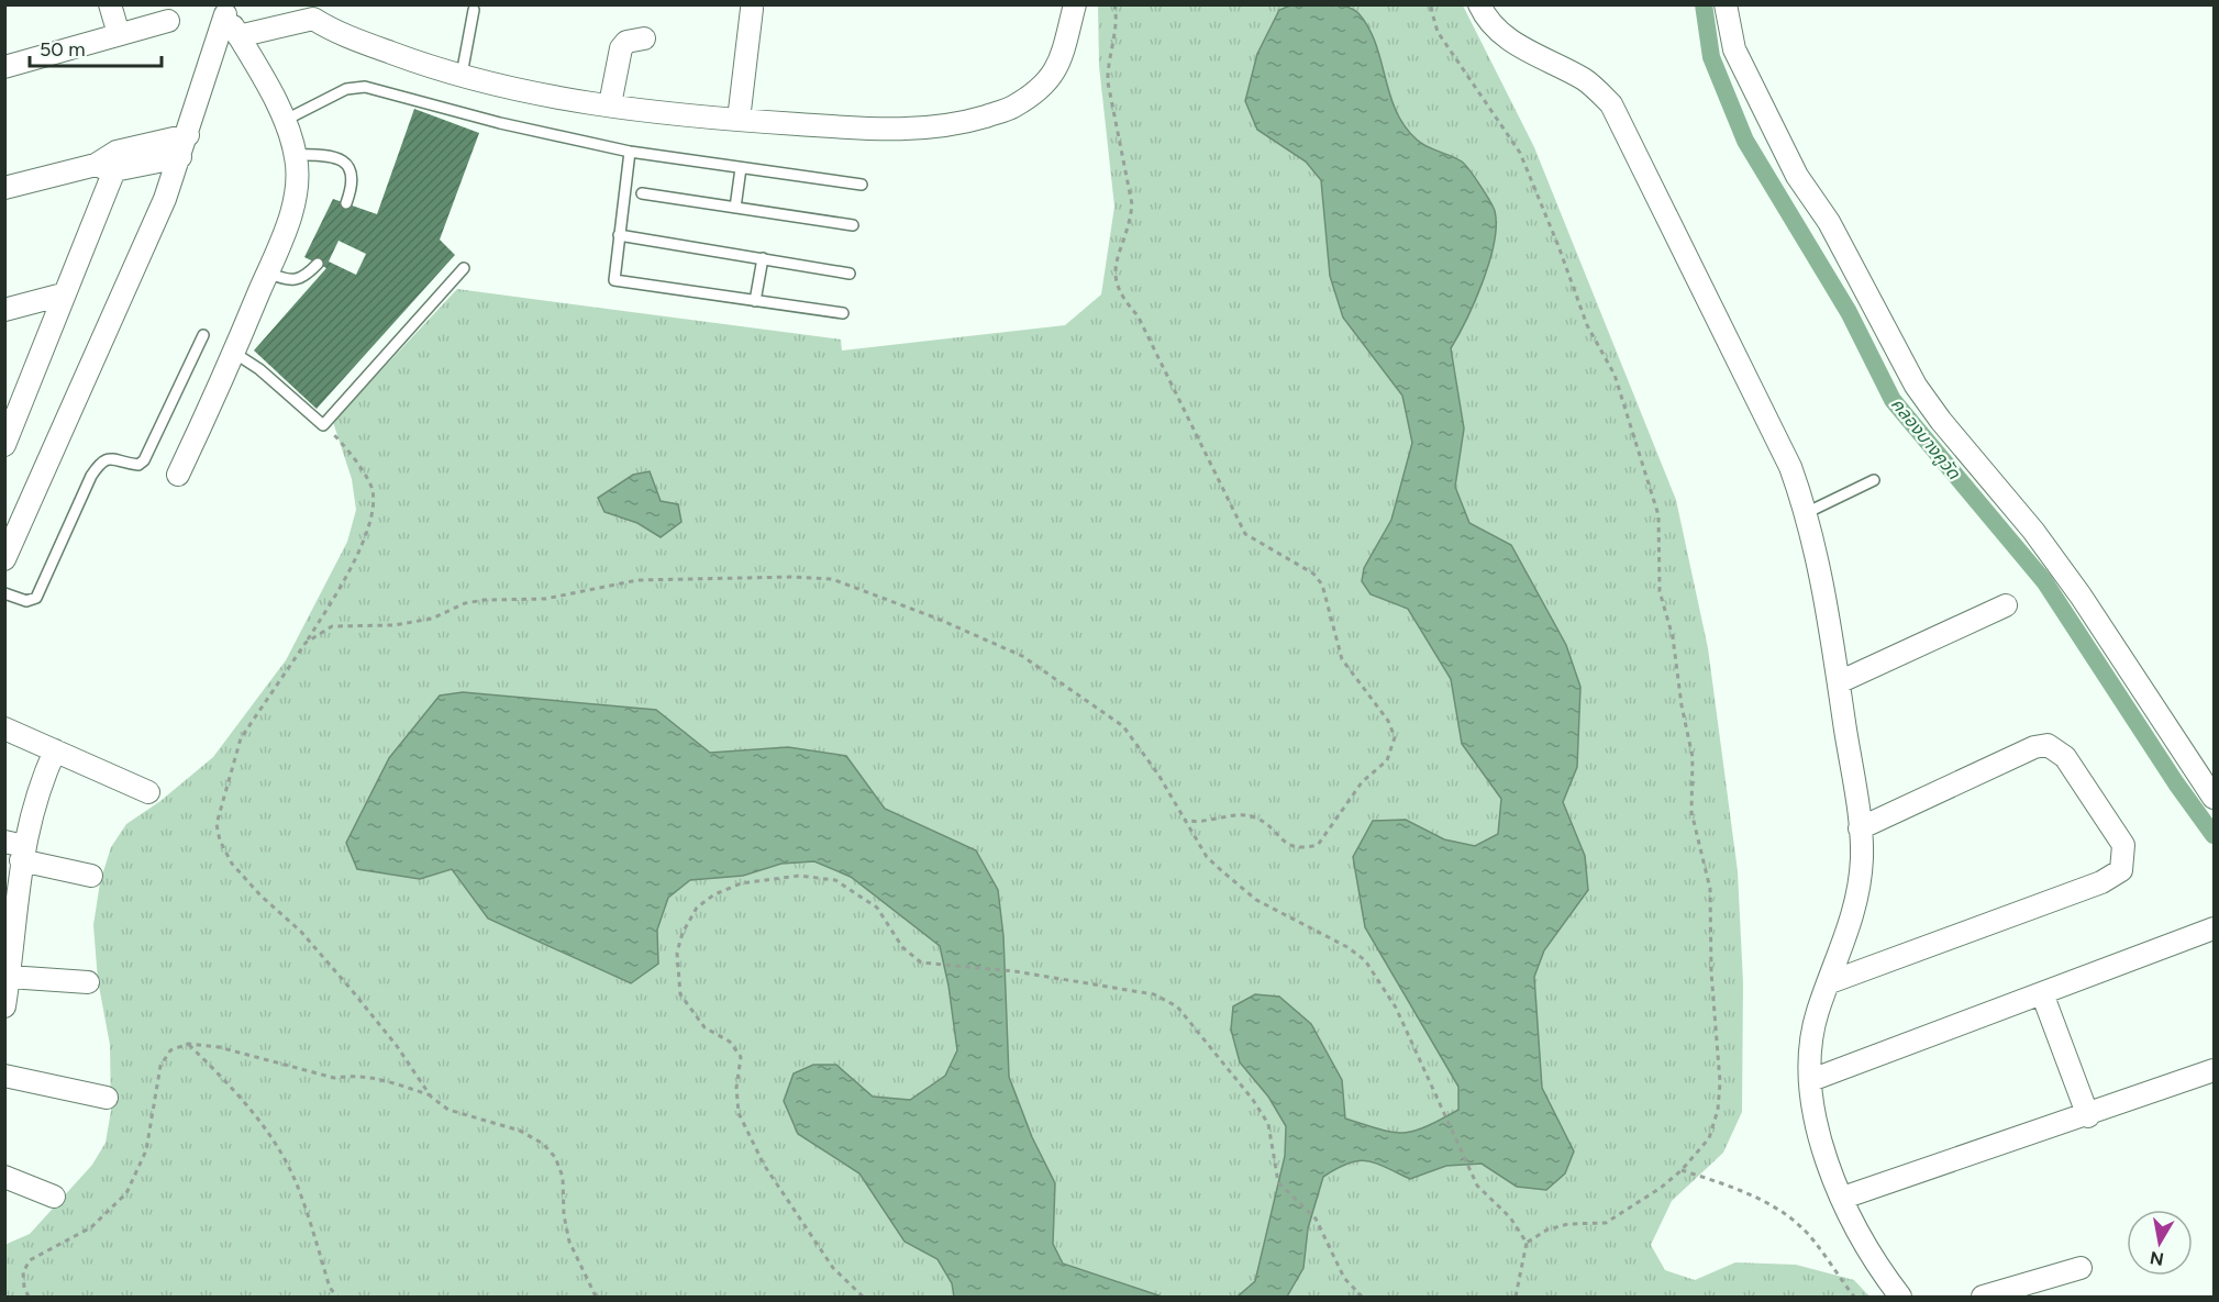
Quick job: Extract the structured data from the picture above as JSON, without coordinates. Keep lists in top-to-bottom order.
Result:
{
  "water": ["คลองบางคูวัด"],
  "scale_bar": "50 m",
  "north": "bottom"
}
